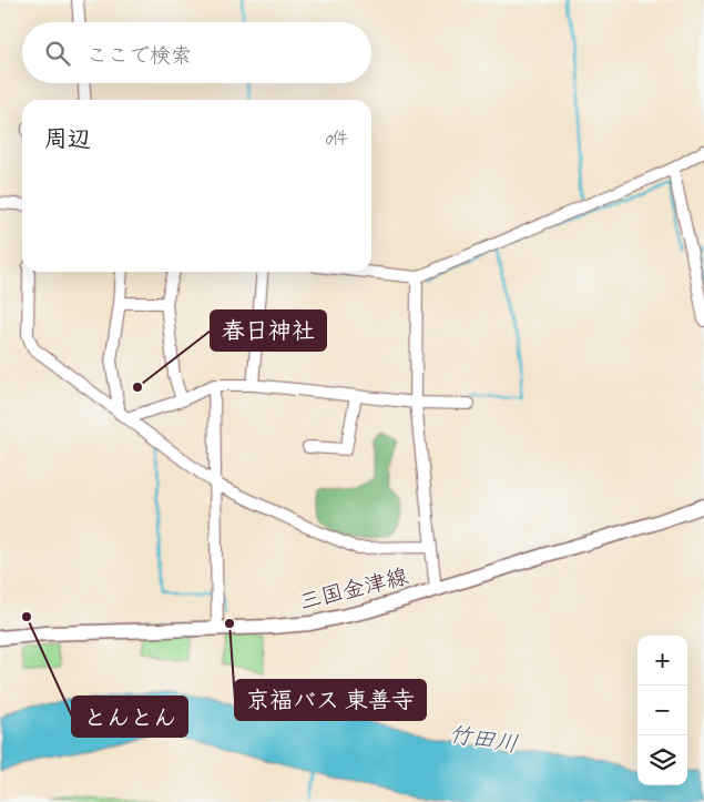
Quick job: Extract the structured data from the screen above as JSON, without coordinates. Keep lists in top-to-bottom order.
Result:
{
  "streets": {
    "main road": ["三国金津線"]
  },
  "water": ["竹田川"],
  "places": ["春日神社", "とんとん", "京福バス 東善寺"],
  "page": {
    "search": "ここで検索",
    "heading": ["周辺", "0件"],
    "map_buttons": ["+", "−"]
  }
}
